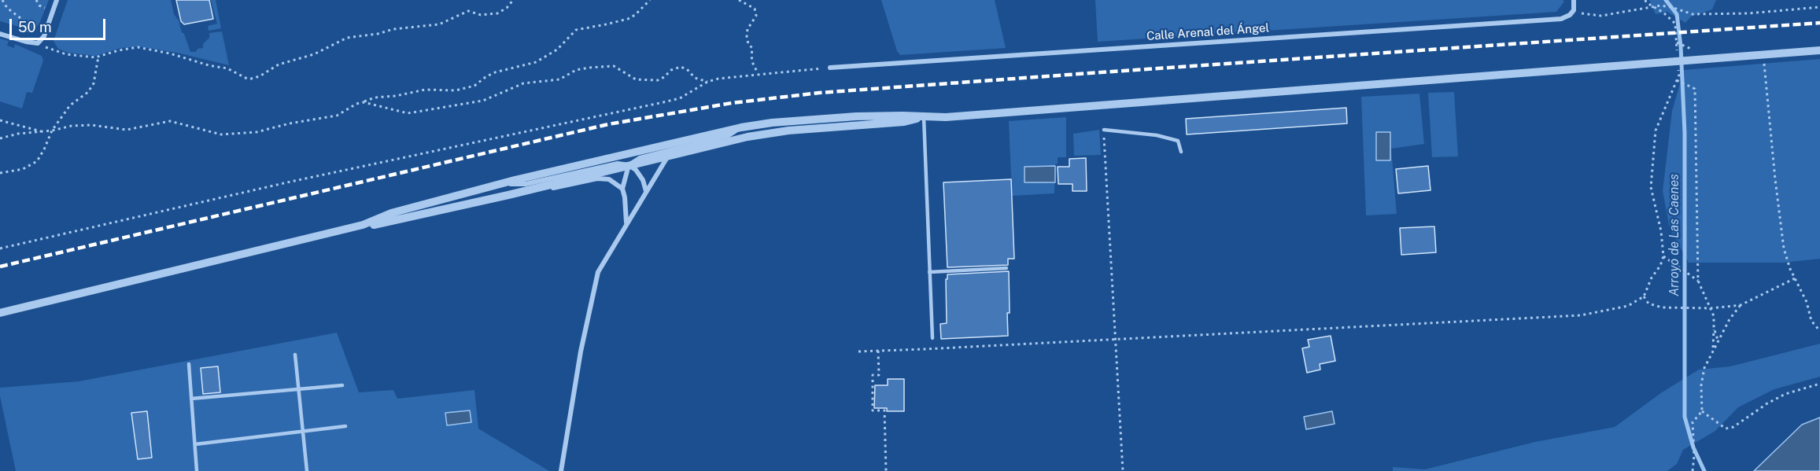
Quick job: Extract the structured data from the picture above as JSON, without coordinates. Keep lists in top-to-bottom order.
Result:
{
  "streets": {
    "street": ["Calle Arenal del Ángel"]
  },
  "water": ["Arroyo de Las Caenes"],
  "scale_bar": "50 m"
}
